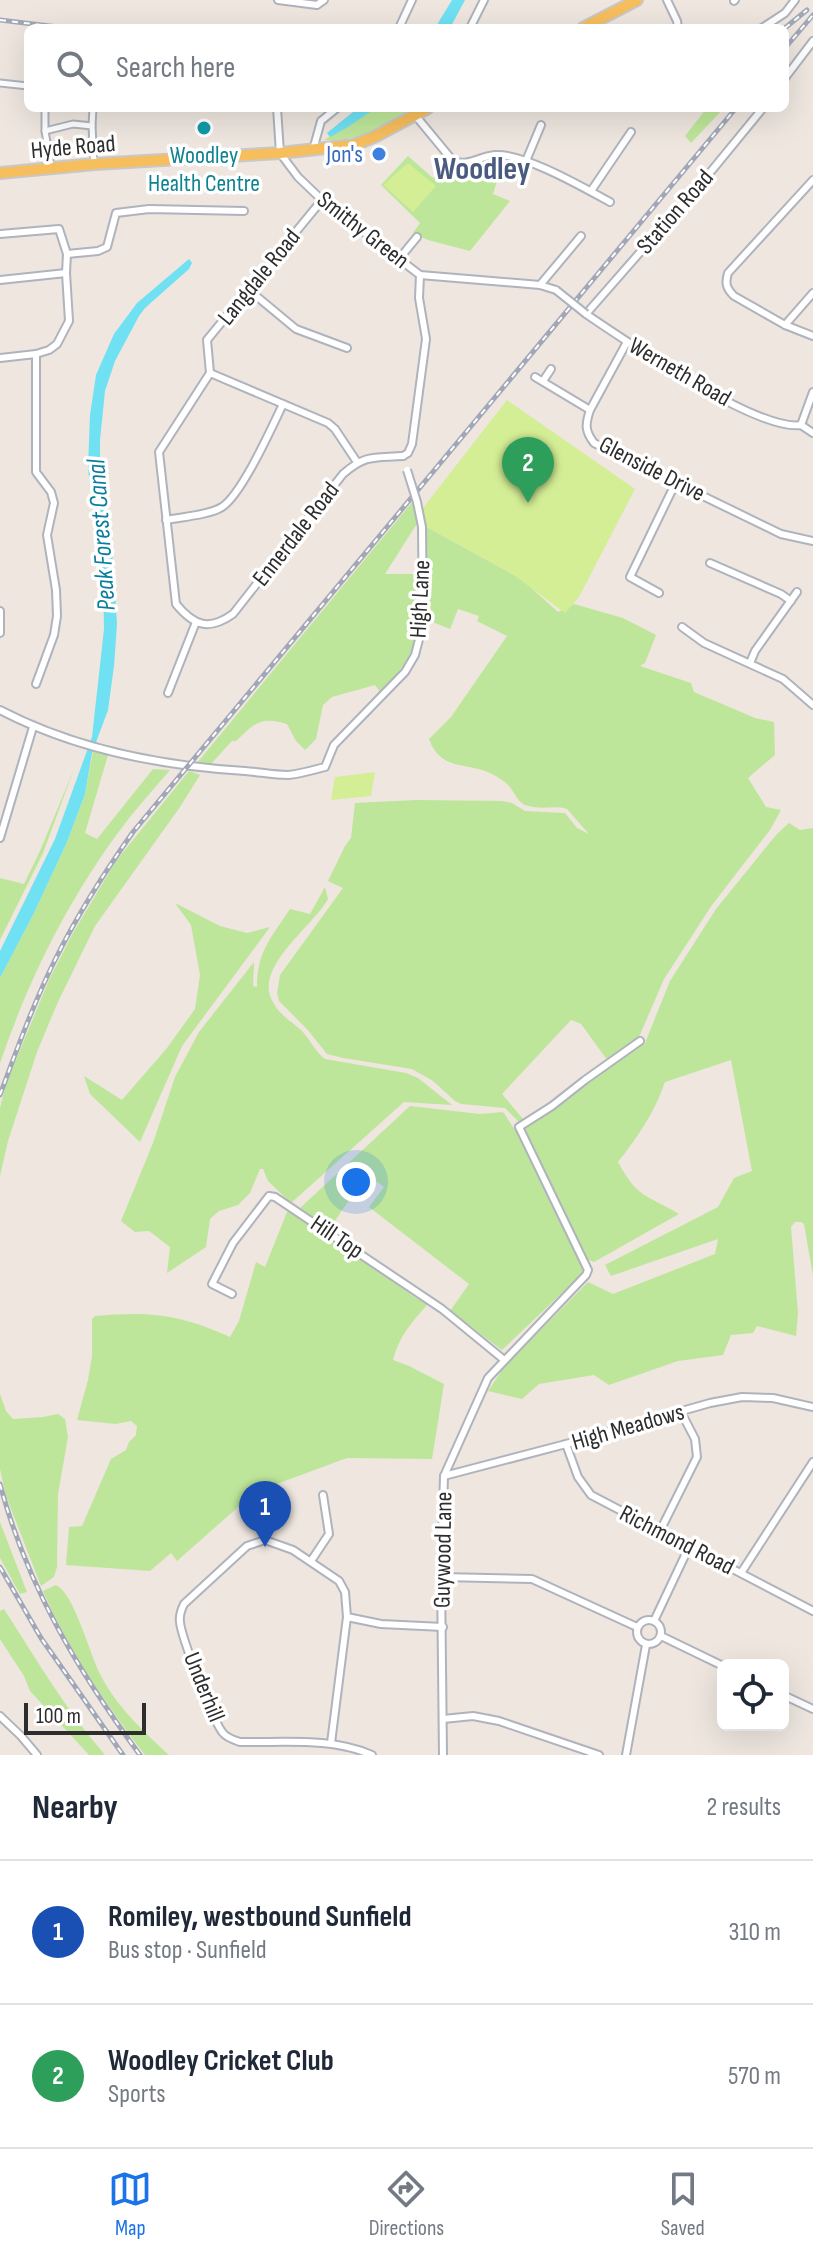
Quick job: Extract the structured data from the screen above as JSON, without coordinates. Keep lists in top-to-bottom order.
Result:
{
  "streets": {
    "main road": ["Hyde Road"],
    "street": [
      "Station Road",
      "Smithy Green",
      "Langdale Road",
      "Werneth Road",
      "Glenside Drive",
      "Ennerdale Road",
      "High Lane",
      "Hill Top",
      "High Meadows",
      "Richmond Road",
      "Guywood Lane",
      "Underhill"
    ]
  },
  "crossings": [
    ["Hyde Road", "Smithy Green"],
    ["Station Road", "Werneth Road"],
    ["Smithy Green", "Langdale Road"],
    ["Smithy Green", "Werneth Road"],
    ["Werneth Road", "Glenside Drive"],
    ["Ennerdale Road", "High Lane"],
    ["Hill Top", "Guywood Lane"],
    ["High Meadows", "Richmond Road"],
    ["High Meadows", "Guywood Lane"]
  ],
  "districts": ["Woodley"],
  "water": ["Peak Forest Canal"],
  "places": ["Woodley Health Centre", "Jon's"],
  "scale_bar": "100 m",
  "page": {
    "search": "Search here",
    "pins": ["2", "1"],
    "scale": "100 m",
    "heading": ["Nearby", "2 results"],
    "list": [
      {
        "mark": "1",
        "name": "Romiley, westbound Sunfield",
        "note": "Bus stop · Sunfield",
        "value": "310 m"
      },
      {
        "mark": "2",
        "name": "Woodley Cricket Club",
        "note": "Sports",
        "value": "570 m"
      }
    ],
    "nav": ["Map", "Directions", "Saved"]
  }
}
